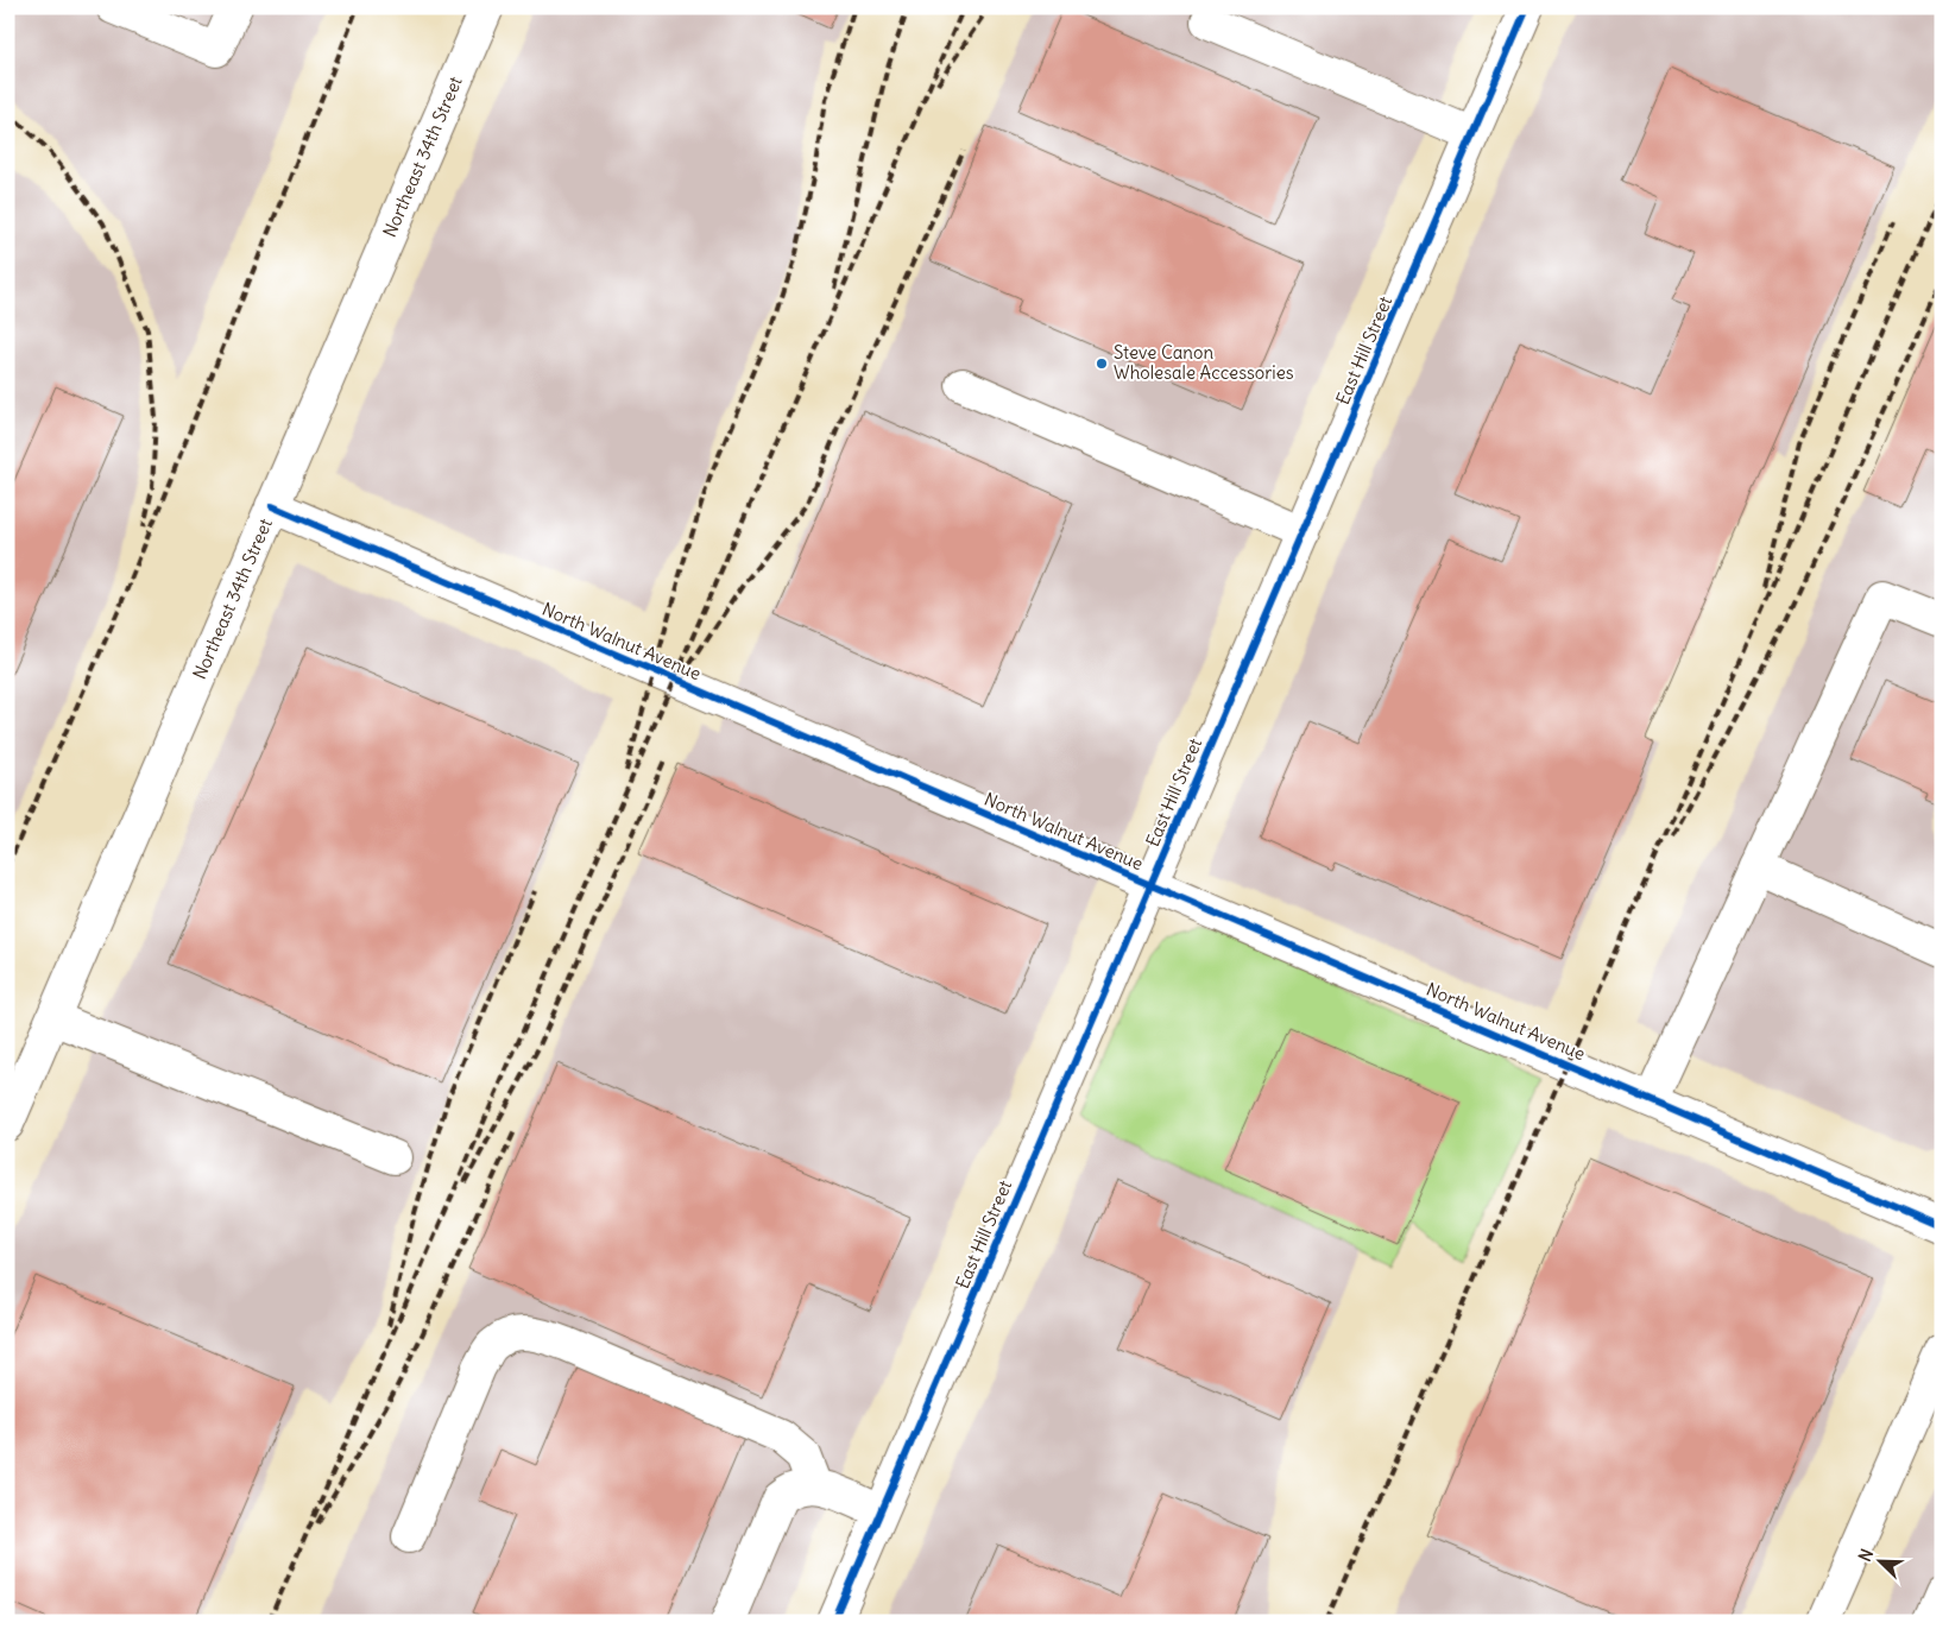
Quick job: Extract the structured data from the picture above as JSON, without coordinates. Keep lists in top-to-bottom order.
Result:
{
  "streets": {
    "street": ["Northeast 34th Street", "East Hill Street", "North Walnut Avenue"]
  },
  "crossings": [
    ["Northeast 34th Street", "North Walnut Avenue"],
    ["East Hill Street", "North Walnut Avenue"]
  ],
  "places": ["Steve Canon Wholesale Accessories"],
  "north": "top left"
}
